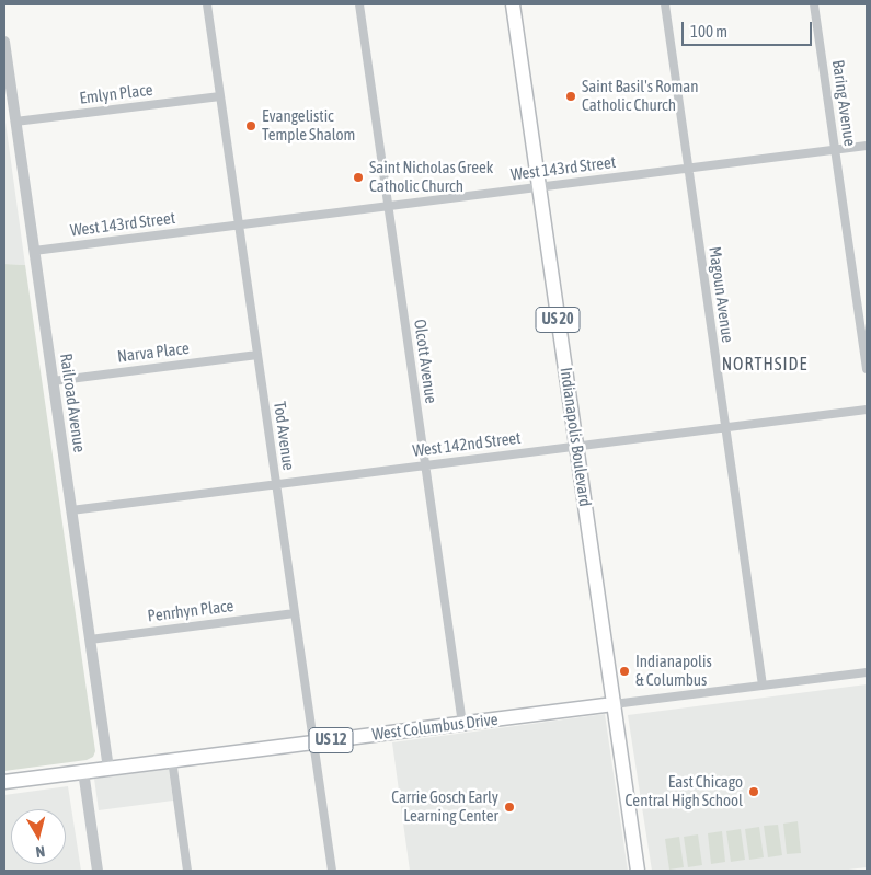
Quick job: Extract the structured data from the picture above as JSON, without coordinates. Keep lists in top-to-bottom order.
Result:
{
  "streets": {
    "main road": [
      "US 20",
      "Indianapolis Boulevard",
      "West Columbus Drive",
      "US 12"
    ],
    "street": [
      "Emlyn Place",
      "Baring Avenue",
      "West 143rd Street",
      "Magoun Avenue",
      "Narva Place",
      "Olcott Avenue",
      "Railroad Avenue",
      "Tod Avenue",
      "West 142nd Street",
      "Penrhyn Place"
    ]
  },
  "crossings": [
    ["Emlyn Place", "Railroad Avenue"],
    ["Emlyn Place", "Tod Avenue"],
    ["Baring Avenue", "West 143rd Street"],
    ["West 143rd Street", "Magoun Avenue"],
    ["West 143rd Street", "Olcott Avenue"],
    ["West 143rd Street", "Railroad Avenue"],
    ["West 143rd Street", "Tod Avenue"],
    ["West 143rd Street", "Indianapolis Boulevard"],
    ["Magoun Avenue", "West 142nd Street"],
    ["Magoun Avenue", "West Columbus Drive"],
    ["Narva Place", "Railroad Avenue"],
    ["Narva Place", "Tod Avenue"],
    ["Olcott Avenue", "West 142nd Street"],
    ["Olcott Avenue", "West Columbus Drive"],
    ["Railroad Avenue", "West 142nd Street"],
    ["Railroad Avenue", "Penrhyn Place"],
    ["Railroad Avenue", "West Columbus Drive"],
    ["Tod Avenue", "West 142nd Street"],
    ["Tod Avenue", "Penrhyn Place"],
    ["Tod Avenue", "West Columbus Drive"],
    ["Indianapolis Boulevard", "West 142nd Street"],
    ["Indianapolis Boulevard", "West Columbus Drive"]
  ],
  "districts": ["NORTHSIDE"],
  "places": [
    "Saint Basil's Roman Catholic Church",
    "Evangelistic Temple Shalom",
    "Saint Nicholas Greek Catholic Church",
    "Indianapolis & Columbus",
    "East Chicago Central High School",
    "Carrie Gosch Early Learning Center"
  ],
  "scale_bar": "100 m",
  "north": "bottom"
}
